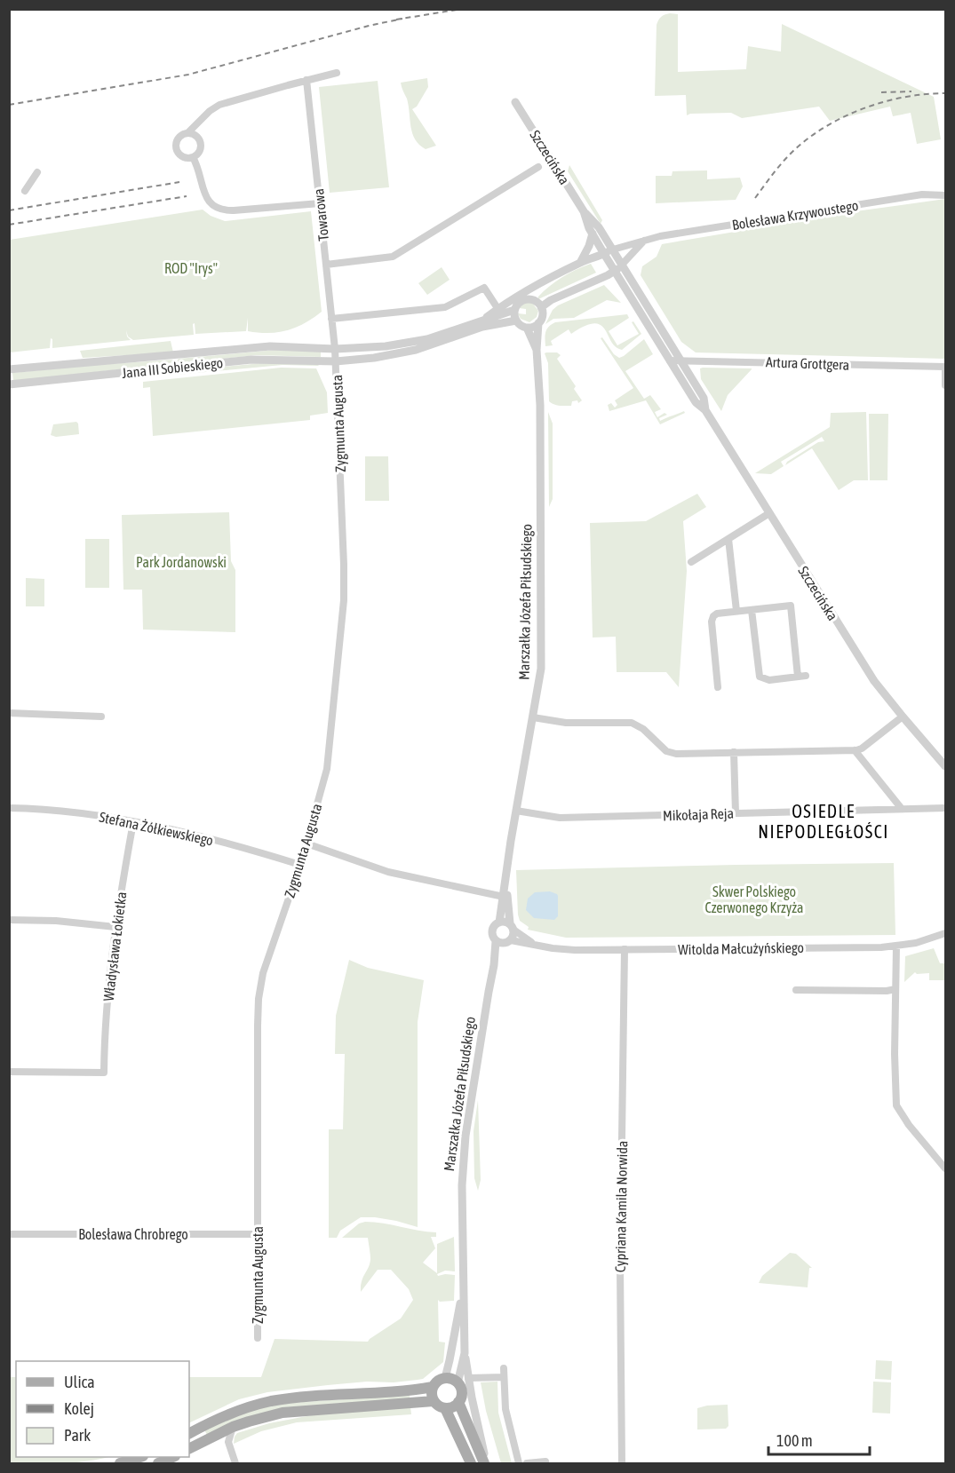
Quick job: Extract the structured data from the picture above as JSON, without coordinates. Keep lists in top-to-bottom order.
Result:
{
  "streets": {
    "street": [
      "Szczecińska",
      "Towarowa",
      "Bolesława Krzywoustego",
      "Artura Grottgera",
      "Jana III Sobieskiego",
      "Zygmunta Augusta",
      "Marszałka Józefa Piłsudskiego",
      "Mikołaja Reja",
      "Stefana Żółkiewskiego",
      "Władysława Łokietka",
      "Witolda Małcużyńskiego",
      "Cypriana Kamila Norwida",
      "Bolesława Chrobrego"
    ]
  },
  "crossings": [
    ["Szczecińska", "Bolesława Krzywoustego"],
    ["Szczecińska", "Artura Grottgera"],
    ["Szczecińska", "Jana III Sobieskiego"],
    ["Towarowa", "Jana III Sobieskiego"],
    ["Bolesława Krzywoustego", "Jana III Sobieskiego"],
    ["Jana III Sobieskiego", "Zygmunta Augusta"],
    ["Jana III Sobieskiego", "Marszałka Józefa Piłsudskiego"],
    ["Zygmunta Augusta", "Stefana Żółkiewskiego"],
    ["Zygmunta Augusta", "Bolesława Chrobrego"],
    ["Marszałka Józefa Piłsudskiego", "Mikołaja Reja"],
    ["Marszałka Józefa Piłsudskiego", "Witolda Małcużyńskiego"],
    ["Stefana Żółkiewskiego", "Władysława Łokietka"],
    ["Witolda Małcużyńskiego", "Cypriana Kamila Norwida"]
  ],
  "districts": ["OSIEDLE NIEPODLEGŁOŚCI"],
  "parks": ["ROD \"Irys\"", "Park Jordanowski", "Skwer Polskiego Czerwonego Krzyża"],
  "legend": ["Ulica", "Kolej", "Park"],
  "scale_bar": "100 m"
}
